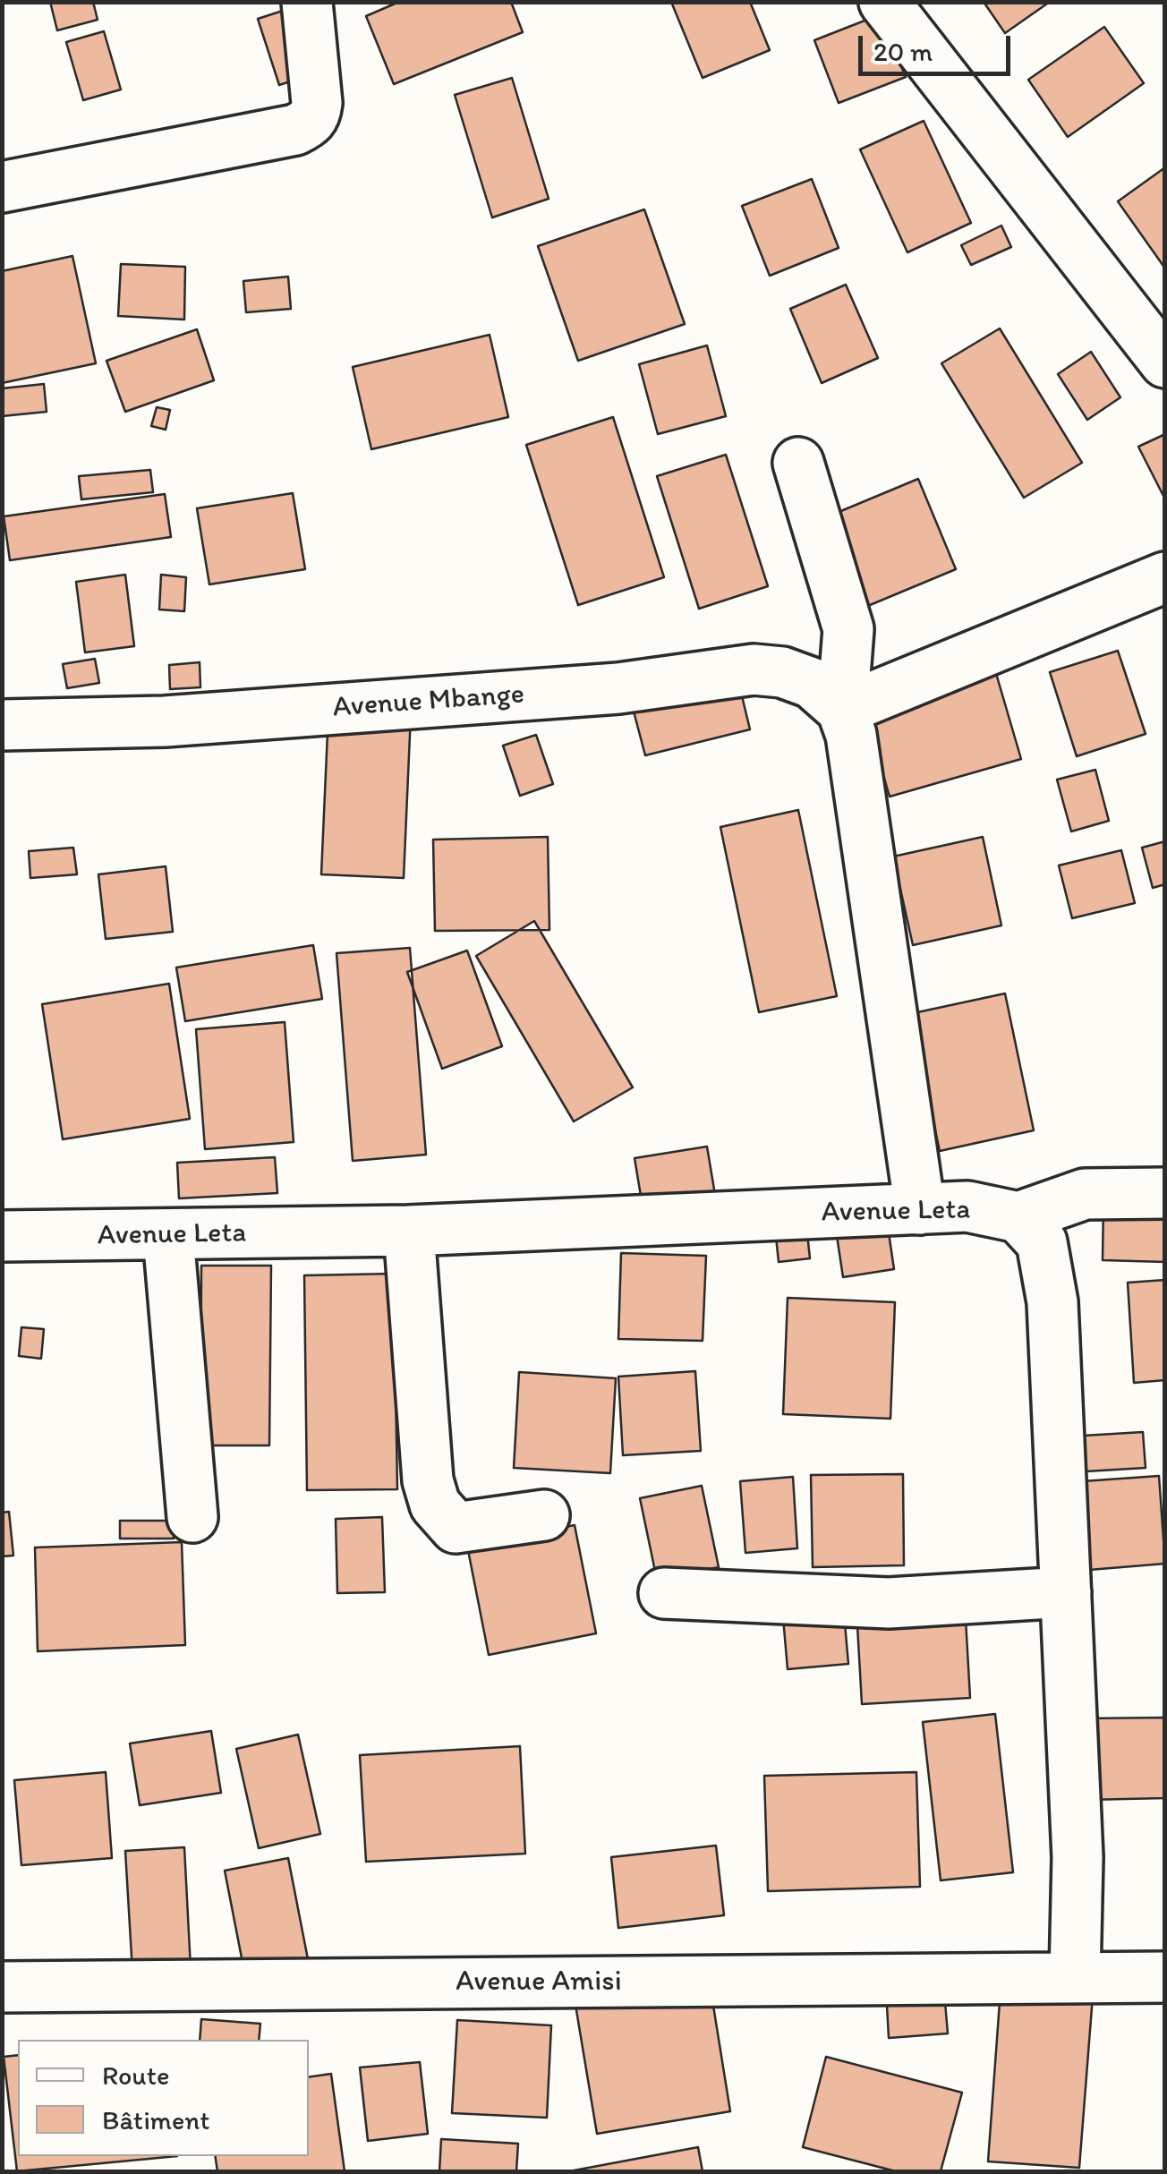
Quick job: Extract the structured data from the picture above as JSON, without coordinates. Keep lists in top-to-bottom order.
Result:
{
  "streets": {
    "street": ["Avenue Mbange", "Avenue Leta", "Avenue Amisi"]
  },
  "legend": ["Route", "Bâtiment"],
  "scale_bar": "20 m"
}
